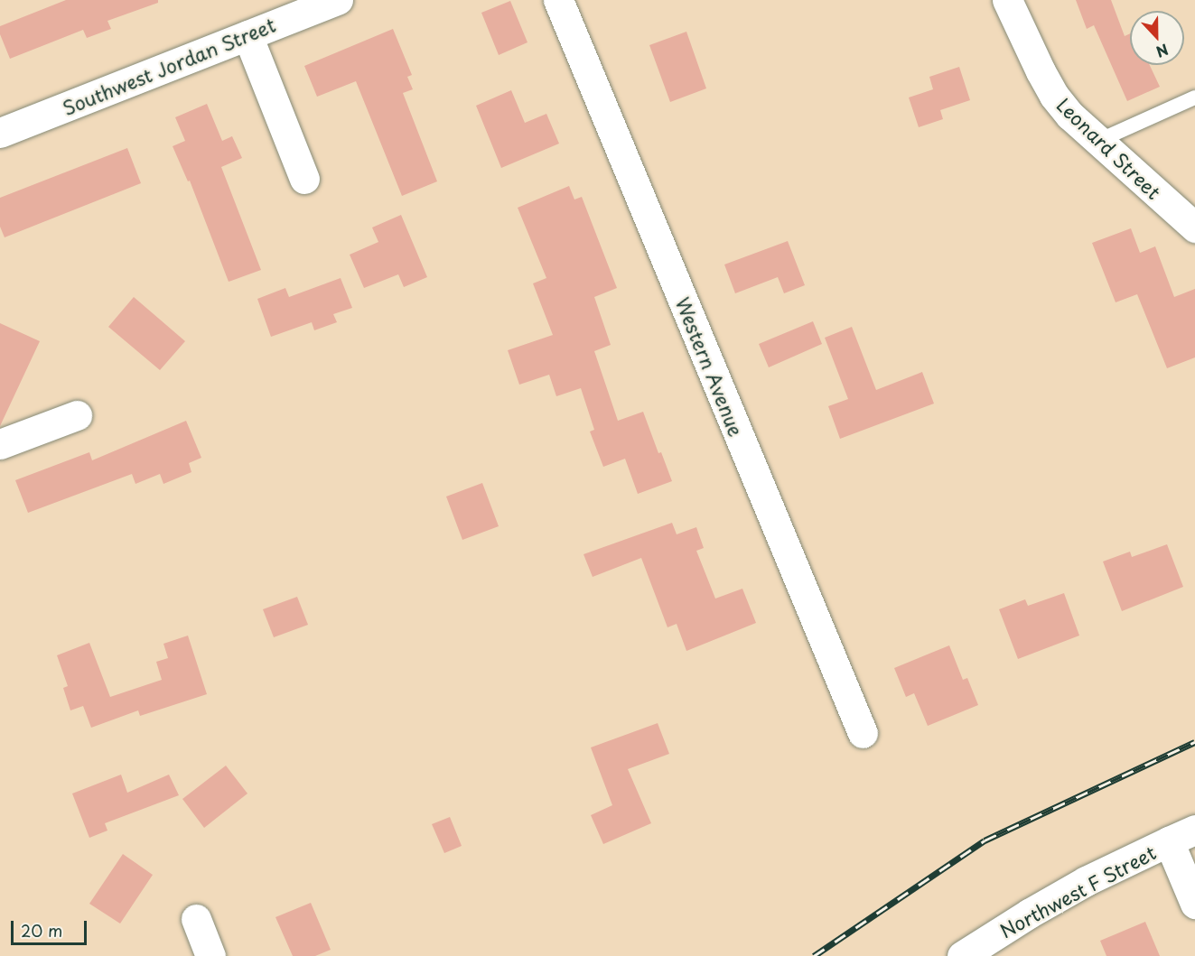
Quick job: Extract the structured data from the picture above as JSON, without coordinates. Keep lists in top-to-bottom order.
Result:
{
  "streets": {
    "street": [
      "Southwest Jordan Street",
      "Leonard Street",
      "Western Avenue",
      "Northwest F Street"
    ]
  },
  "scale_bar": "20 m",
  "north": "bottom"
}
